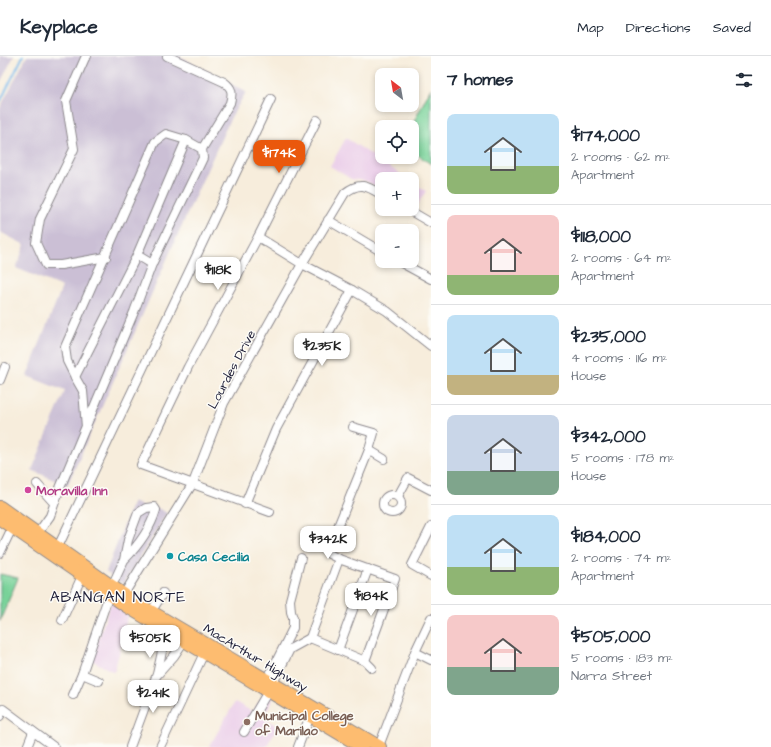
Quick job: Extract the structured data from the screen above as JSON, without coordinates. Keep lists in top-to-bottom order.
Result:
{
  "streets": {
    "highway": ["MacArthur Highway"],
    "street": ["Lourdes Drive"]
  },
  "crossings": [
    ["Lourdes Drive", "MacArthur Highway"]
  ],
  "districts": ["ABANGAN NORTE"],
  "places": ["Moravilla Inn", "Casa Cecilia", "Municipal College of Marilao"],
  "north": "top left",
  "page": {
    "header": "Keyplace",
    "nav": ["Map", "Directions", "Saved"],
    "heading": "7 homes",
    "map_buttons": ["+", "−"],
    "list": [
      {
        "name": "$174,000",
        "note": "2 rooms · 62 m² · Apartment"
      },
      {
        "name": "$118,000",
        "note": "2 rooms · 64 m² · Apartment"
      },
      {
        "name": "$235,000",
        "note": "4 rooms · 116 m² · House"
      },
      {
        "name": "$342,000",
        "note": "5 rooms · 178 m² · House"
      },
      {
        "name": "$184,000",
        "note": "2 rooms · 74 m² · Apartment"
      },
      {
        "name": "$505,000",
        "note": "5 rooms · 183 m² · Narra Street"
      }
    ],
    "price": [
      "$174K",
      "$118K",
      "$235K",
      "$342K",
      "$184K",
      "$505K",
      "$241K"
    ]
  }
}
